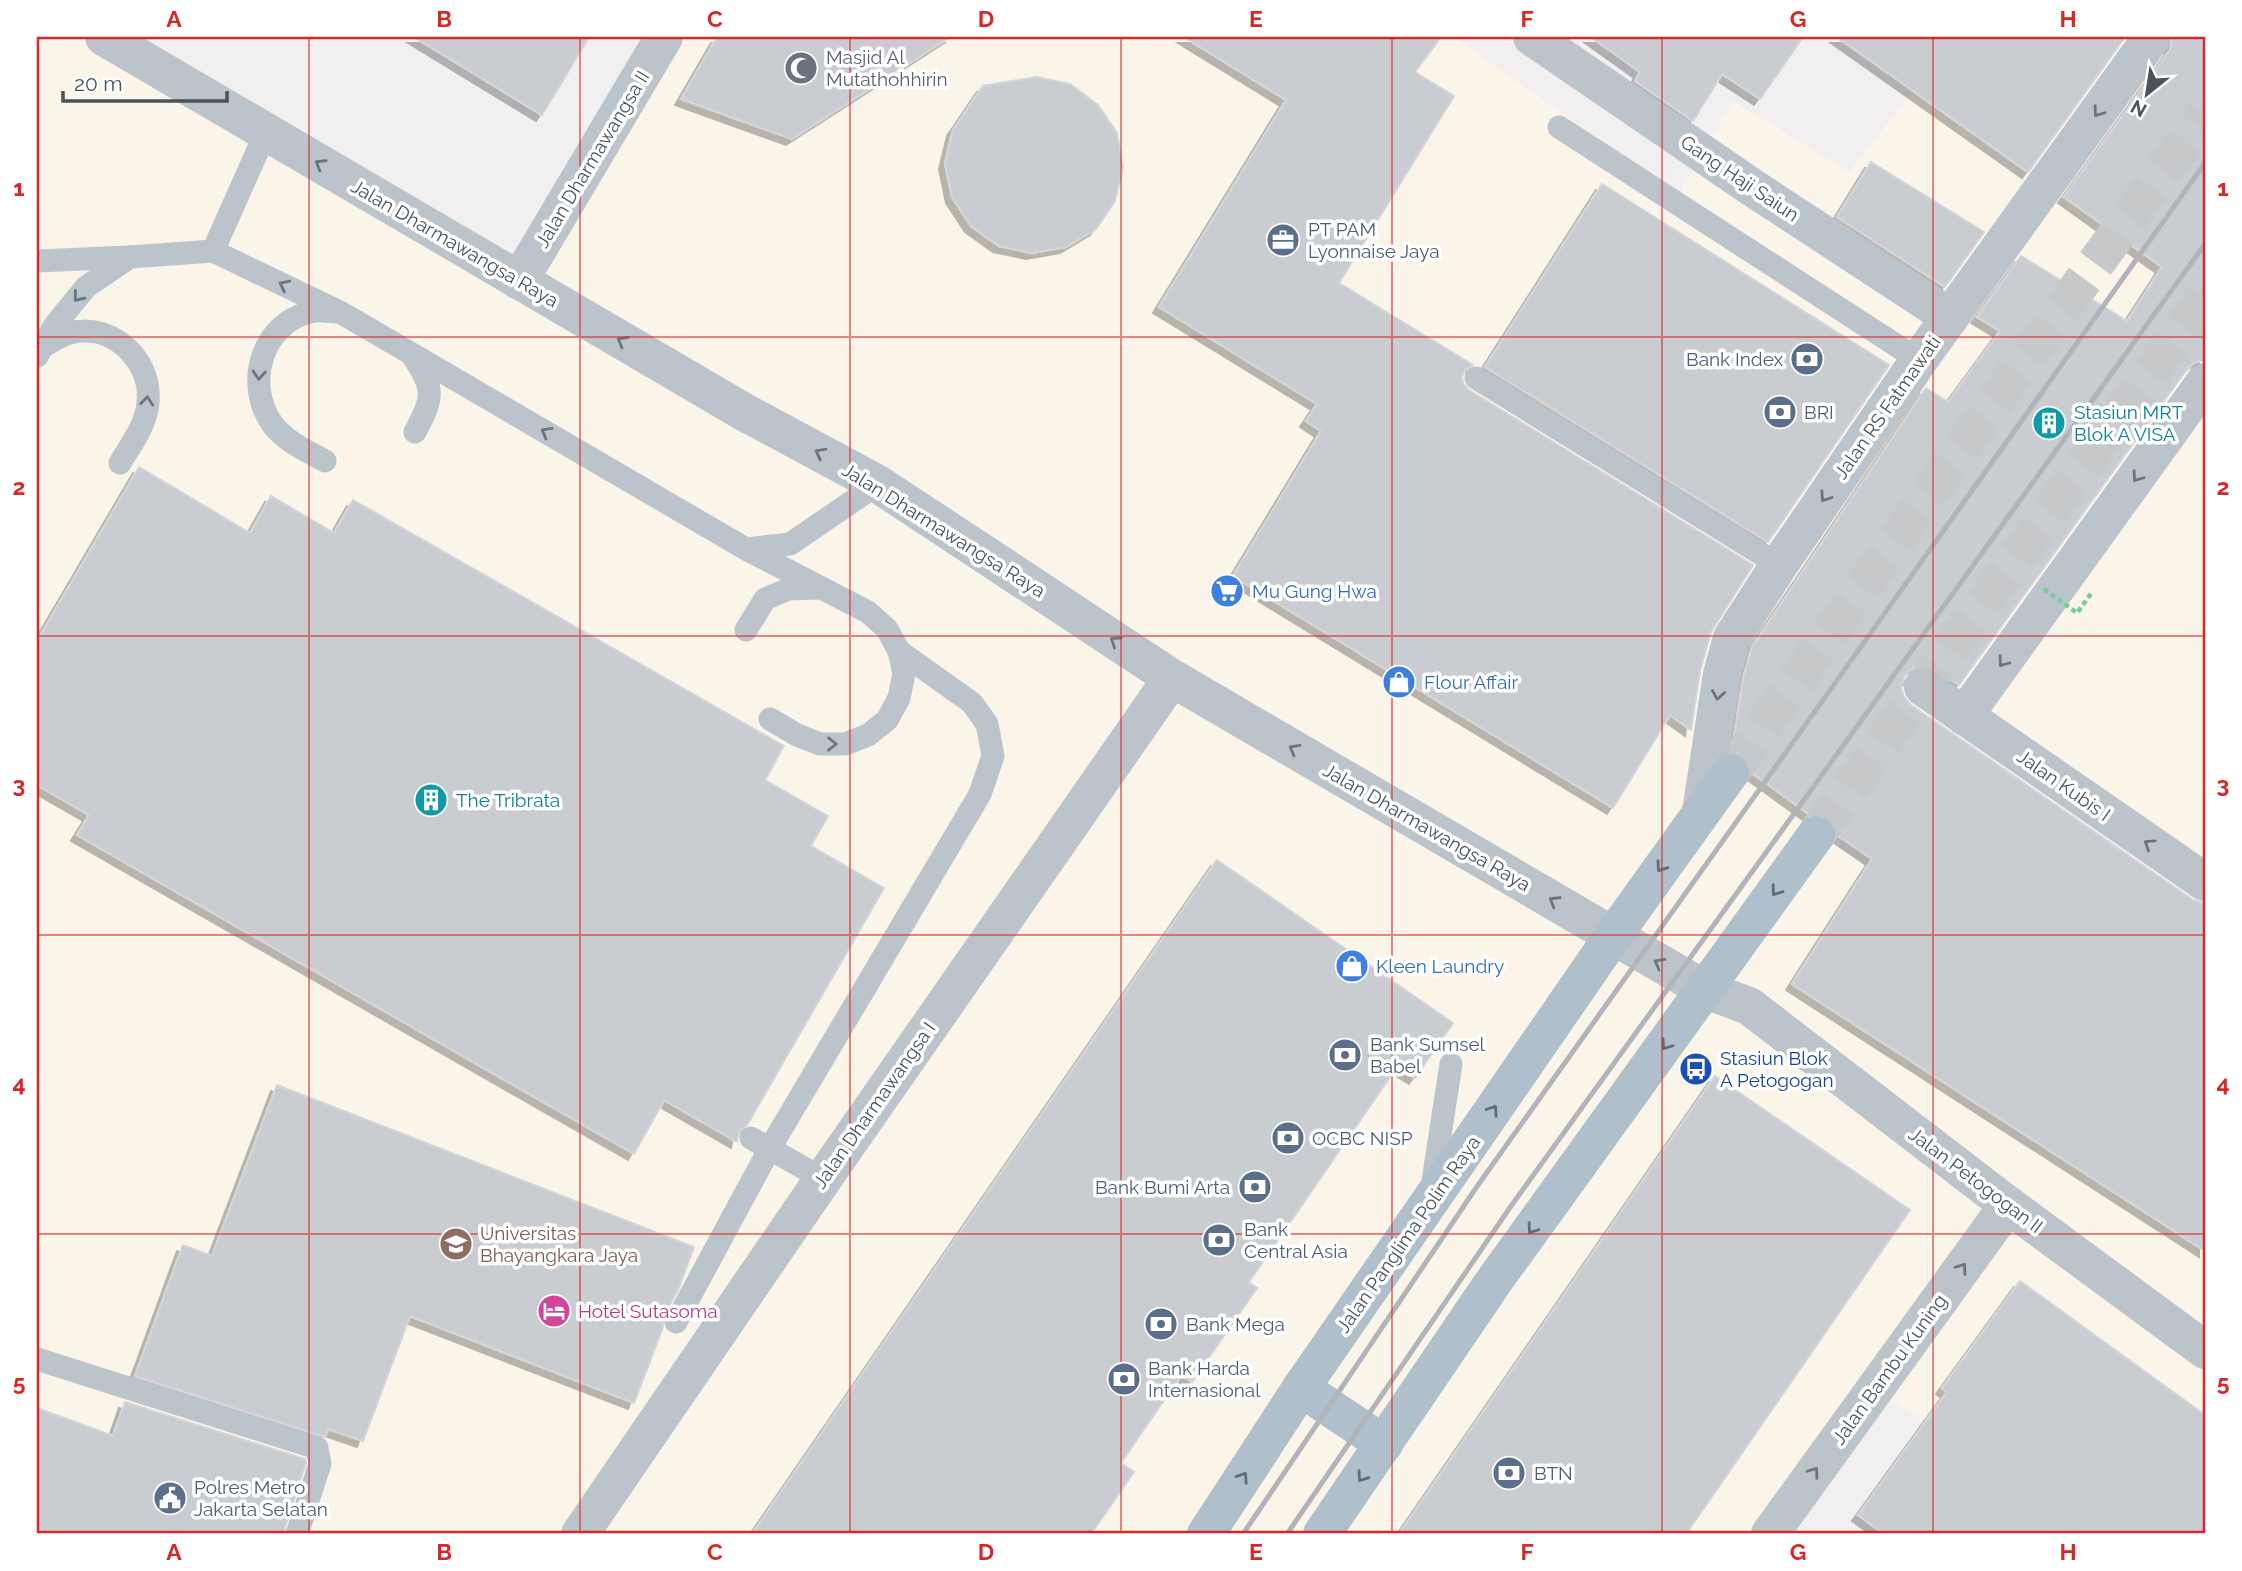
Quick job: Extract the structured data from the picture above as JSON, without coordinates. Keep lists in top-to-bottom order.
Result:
{
  "streets": {
    "main road": ["Jalan RS Fatmawati", "Jalan Panglima Polim Raya"],
    "street": [
      "Jalan Dharmawangsa II",
      "Gang Haji Saiun",
      "Jalan Dharmawangsa Raya",
      "Jalan Kubis I",
      "Jalan Dharmawangsa I",
      "Jalan Petogogan II",
      "Jalan Bambu Kuning"
    ]
  },
  "crossings": [
    ["Jalan Dharmawangsa II", "Jalan Dharmawangsa Raya"],
    ["Gang Haji Saiun", "Jalan RS Fatmawati"],
    ["Jalan Dharmawangsa Raya", "Jalan RS Fatmawati"],
    ["Jalan Dharmawangsa Raya", "Jalan Dharmawangsa I"],
    ["Jalan Dharmawangsa Raya", "Jalan Petogogan II"],
    ["Jalan Dharmawangsa Raya", "Jalan Panglima Polim Raya"],
    ["Jalan RS Fatmawati", "Jalan Panglima Polim Raya"],
    ["Jalan Petogogan II", "Jalan Bambu Kuning"]
  ],
  "one_way": ["Jalan Dharmawangsa Raya", "Jalan Kubis I", "Jalan Bambu Kuning"],
  "places": {
    "mosque": ["Masjid Al Mutathohhirin"],
    "office": ["PT PAM Lyonnaise Jaya"],
    "bank": [
      "Bank Index",
      "BRI",
      "Bank Sumsel Babel",
      "OCBC NISP",
      "Bank Bumi Arta",
      "Bank Central Asia",
      "Bank Mega",
      "Bank Harda Internasional",
      "BTN"
    ],
    "building": ["Stasiun MRT Blok A VISA", "The Tribrata"],
    "supermarket": ["Mu Gung Hwa"],
    "shop": ["Flour Affair", "Kleen Laundry"],
    "bus stop": ["Stasiun Blok A Petogogan"],
    "school or university": ["Universitas Bhayangkara Jaya"],
    "hotel": ["Hotel Sutasoma"],
    "public building": ["Polres Metro Jakarta Selatan"]
  },
  "scale_bar": "20 m",
  "north": "bottom left",
  "grid": {
    "columns": [
      "A",
      "B",
      "C",
      "D",
      "E",
      "F",
      "G",
      "H"
    ],
    "rows": [
      "1",
      "2",
      "3",
      "4",
      "5"
    ]
  }
}
